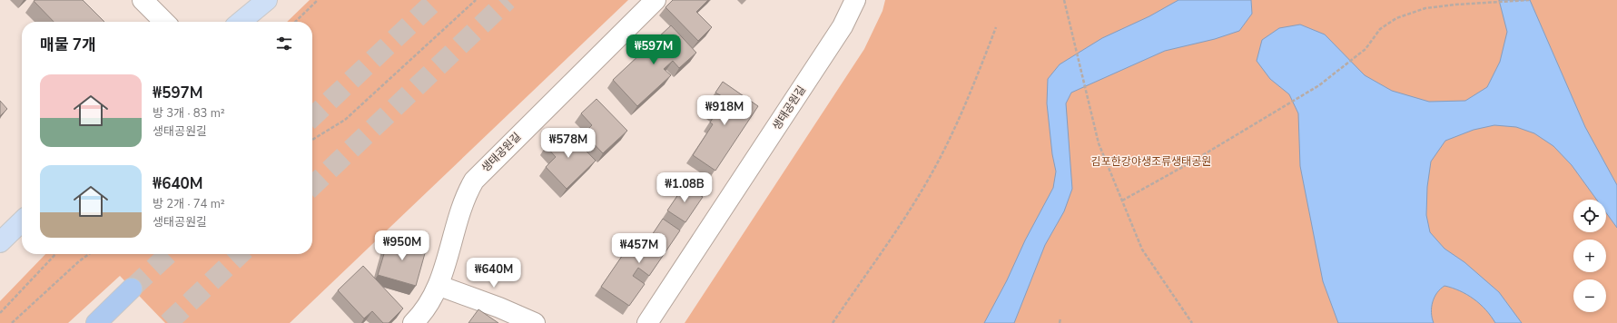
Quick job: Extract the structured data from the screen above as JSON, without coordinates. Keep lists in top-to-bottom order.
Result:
{
  "streets": {
    "street": ["생태공원길"]
  },
  "parks": ["김포한강야생조류생태공원"],
  "page": {
    "heading": "매물 7개",
    "price": [
      "₩597M",
      "₩918M",
      "₩578M",
      "₩1.08B",
      "₩950M",
      "₩457M",
      "₩640M"
    ],
    "list": [
      {
        "name": "₩597M",
        "note": "방 3개 · 83 m² · 생태공원길"
      },
      {
        "name": "₩640M",
        "note": "방 2개 · 74 m² · 생태공원길"
      }
    ],
    "map_buttons": ["+", "−"]
  }
}
